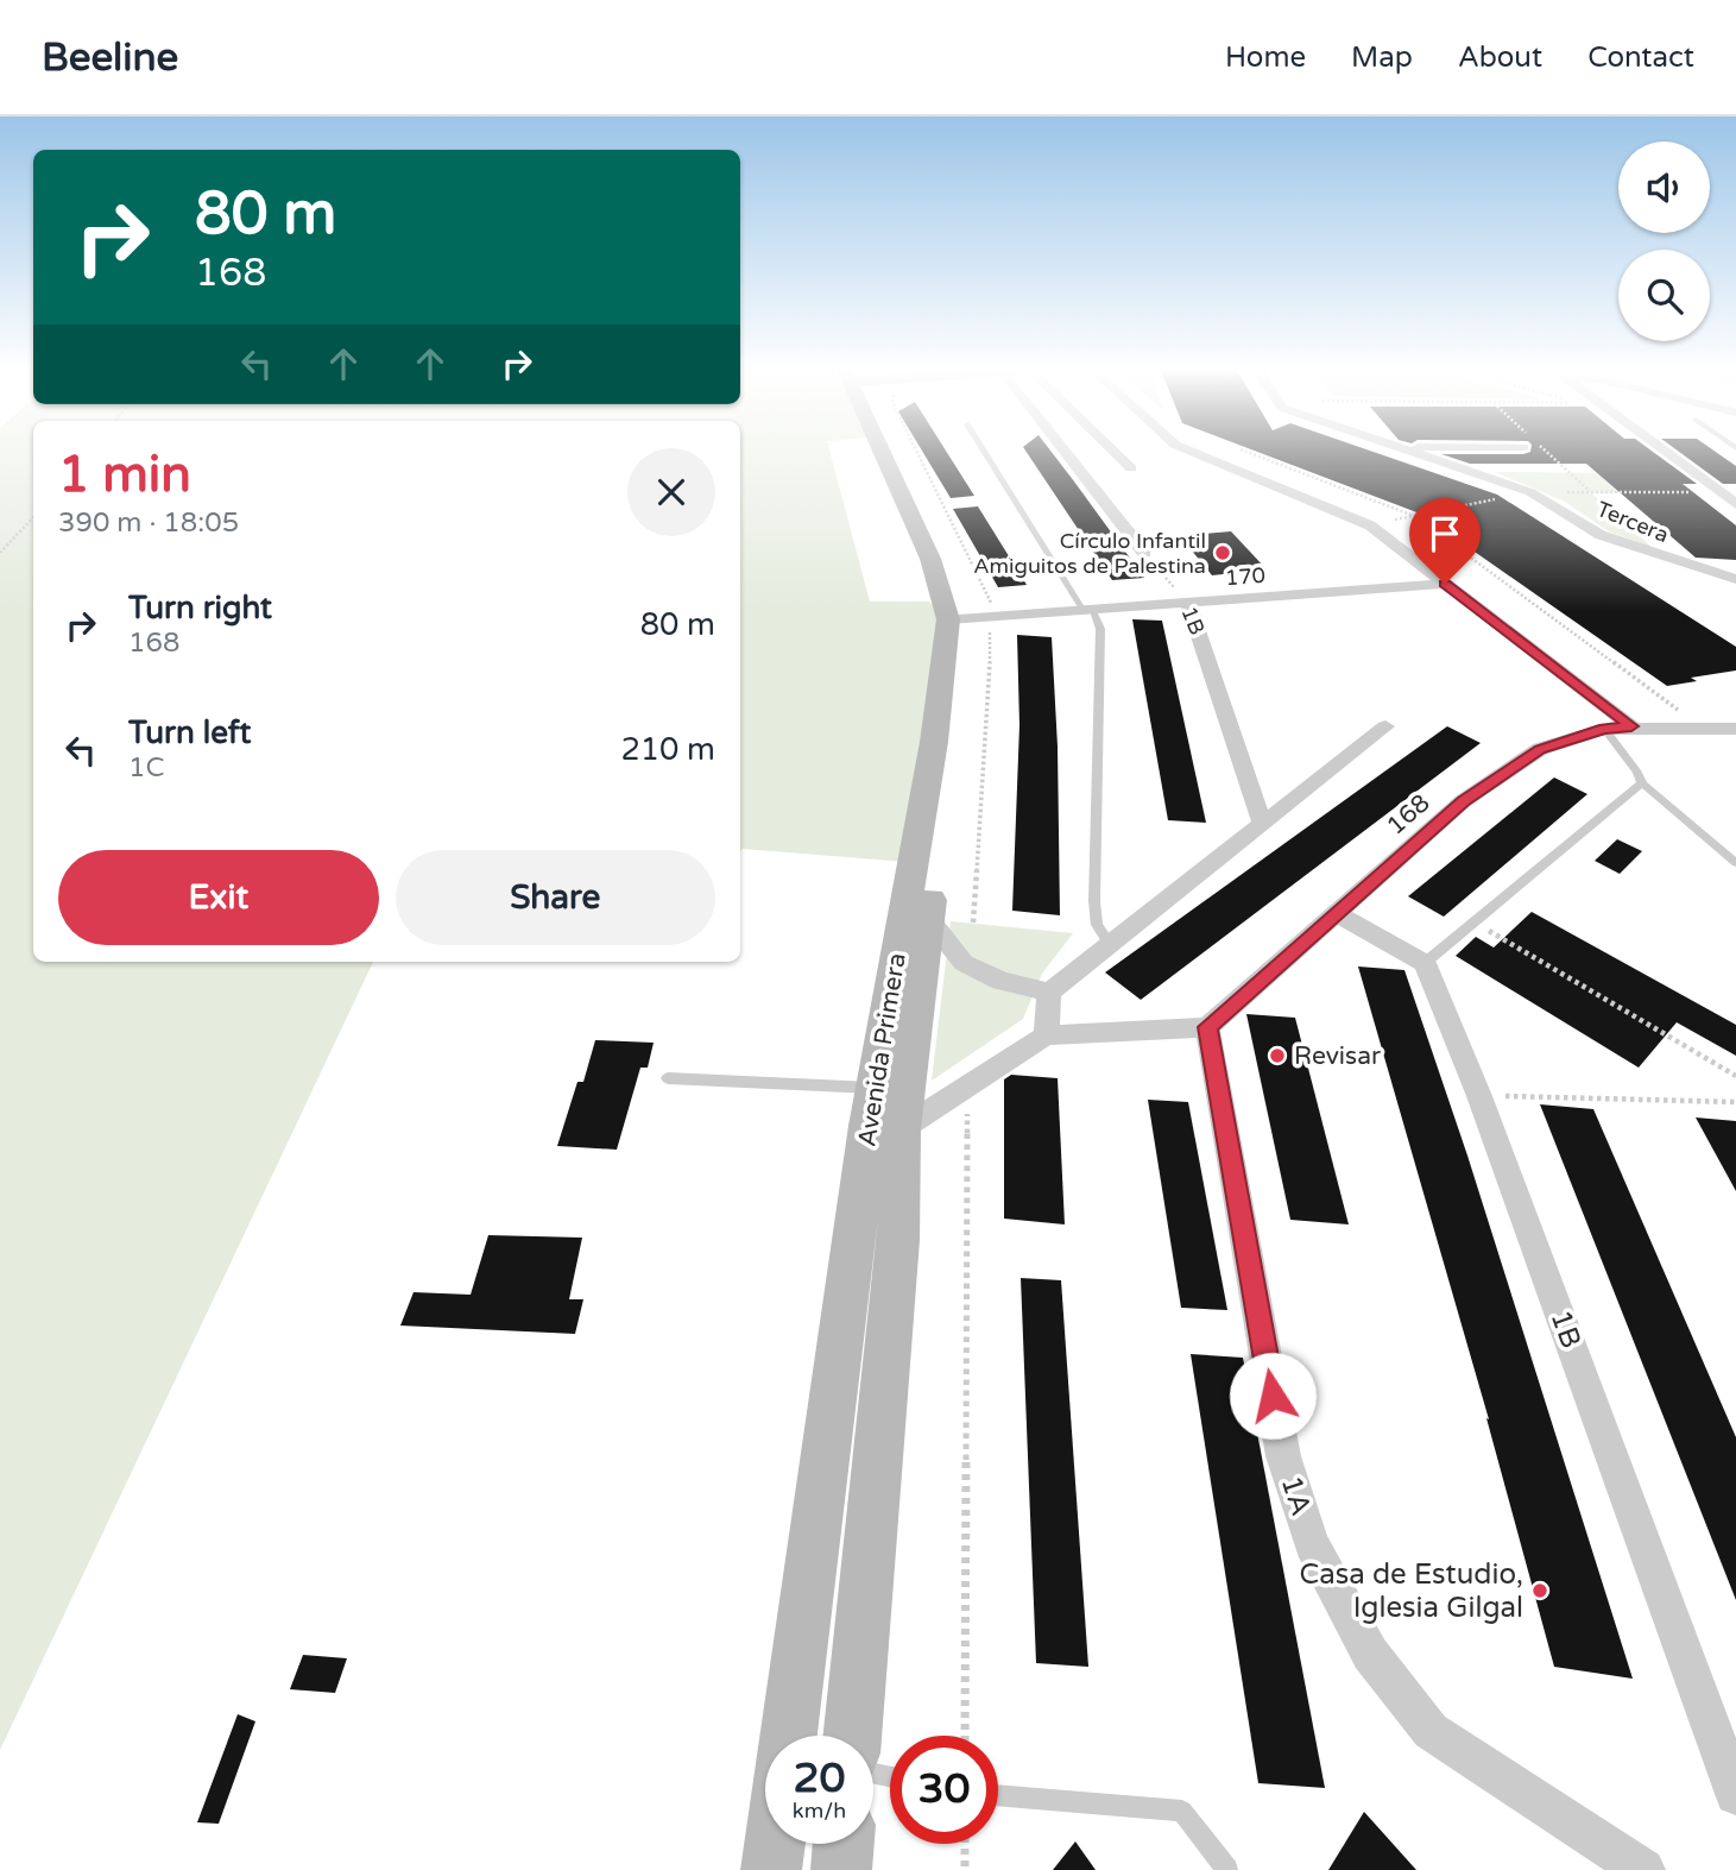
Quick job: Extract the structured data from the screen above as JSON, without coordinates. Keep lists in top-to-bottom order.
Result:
{
  "streets": {
    "street": [
      "Tercera",
      "170",
      "1B",
      "168",
      "Avenida Primera",
      "1A"
    ]
  },
  "crossings": [
    ["170", "1B"],
    ["170", "Avenida Primera"],
    ["168", "1A"]
  ],
  "places": ["Círculo Infantil Amiguitos de Palestina", "Revisar", "Casa de Estudio, Iglesia Gilgal"],
  "page": {
    "header": "Beeline",
    "nav": [
      "Home",
      "Map",
      "About",
      "Contact"
    ],
    "turn": ["80 m", "168"],
    "heading": ["1 min", "390 m · 18:05"],
    "list": [
      {
        "name": "Turn right",
        "note": "168",
        "value": "80 m"
      },
      {
        "name": "Turn left",
        "note": "1C",
        "value": "210 m"
      }
    ],
    "buttons": ["Exit", "Share"],
    "speed": "20 km/h",
    "limit": "30"
  }
}
